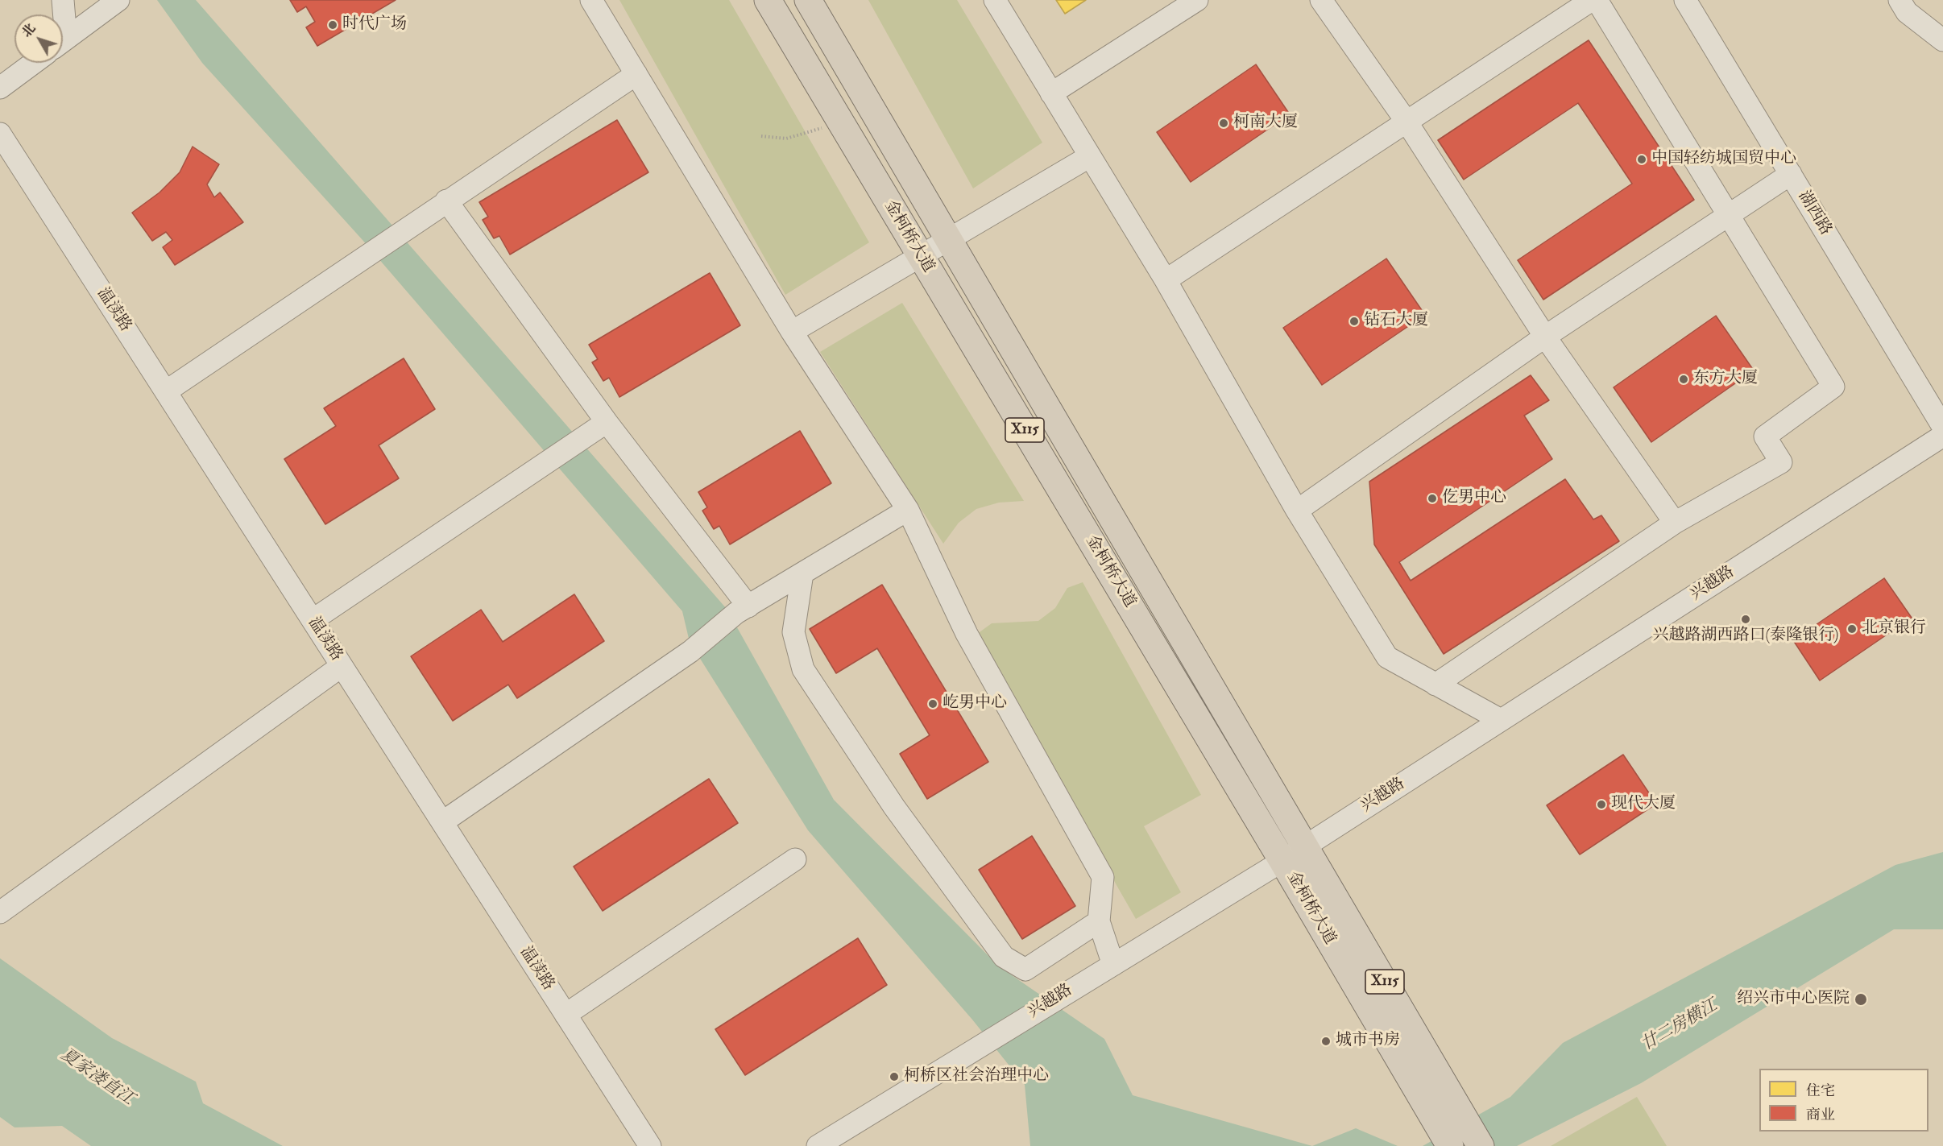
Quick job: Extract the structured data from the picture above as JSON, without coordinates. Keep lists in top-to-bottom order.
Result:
{
  "streets": {
    "main road": ["金柯桥大道", "X115"],
    "street": ["湖西路", "温渎路", "兴越路"]
  },
  "crossings": [
    ["金柯桥大道", "兴越路"]
  ],
  "water": ["廿二房横江", "夏家溇直江"],
  "places": [
    "时代广场",
    "柯南大厦",
    "中国轻纺城国贸中心",
    "钻石大厦",
    "东方大厦",
    "仡男中心",
    "兴越路湖西路口(泰隆银行)",
    "北京银行",
    "屹男中心",
    "现代大厦",
    "绍兴市中心医院",
    "城市书房",
    "柯桥区社会治理中心"
  ],
  "legend": ["住宅", "商业"],
  "north": "top left"
}
